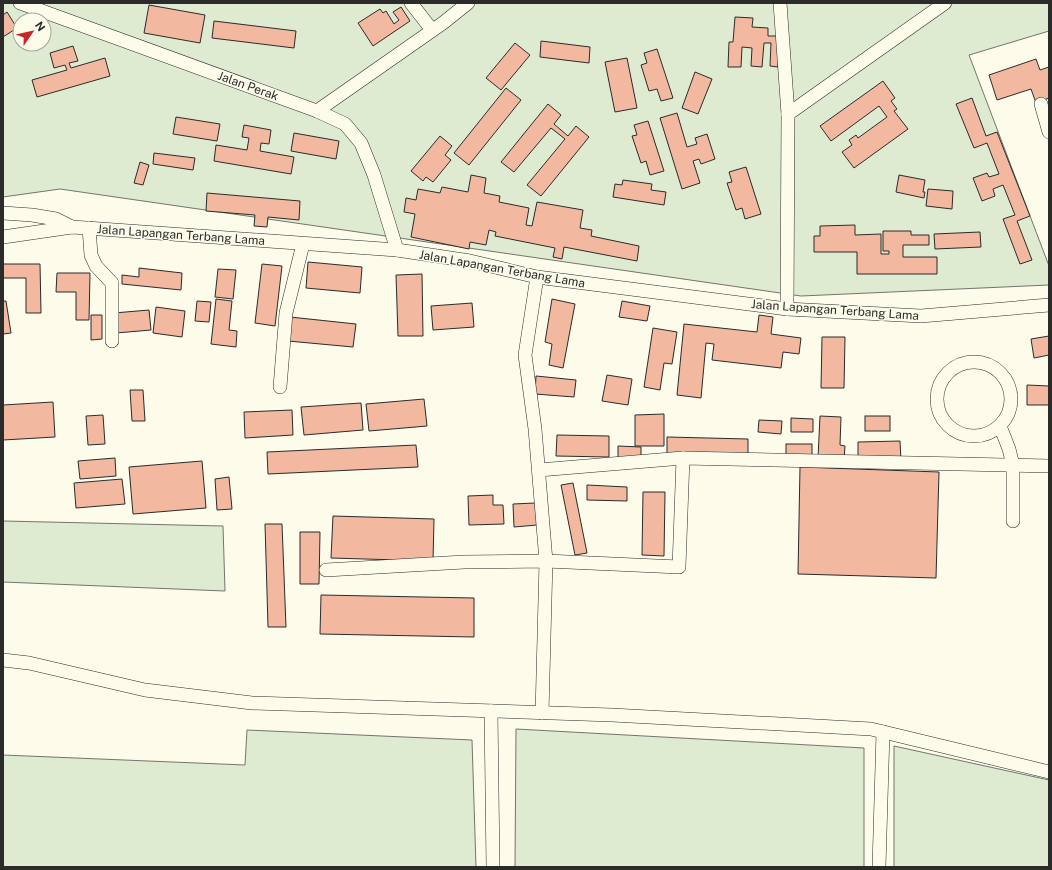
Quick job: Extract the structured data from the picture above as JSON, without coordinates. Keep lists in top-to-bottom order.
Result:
{
  "streets": {
    "street": ["Jalan Perak", "Jalan Lapangan Terbang Lama"]
  },
  "crossings": [
    ["Jalan Perak", "Jalan Lapangan Terbang Lama"]
  ],
  "north": "top right"
}
